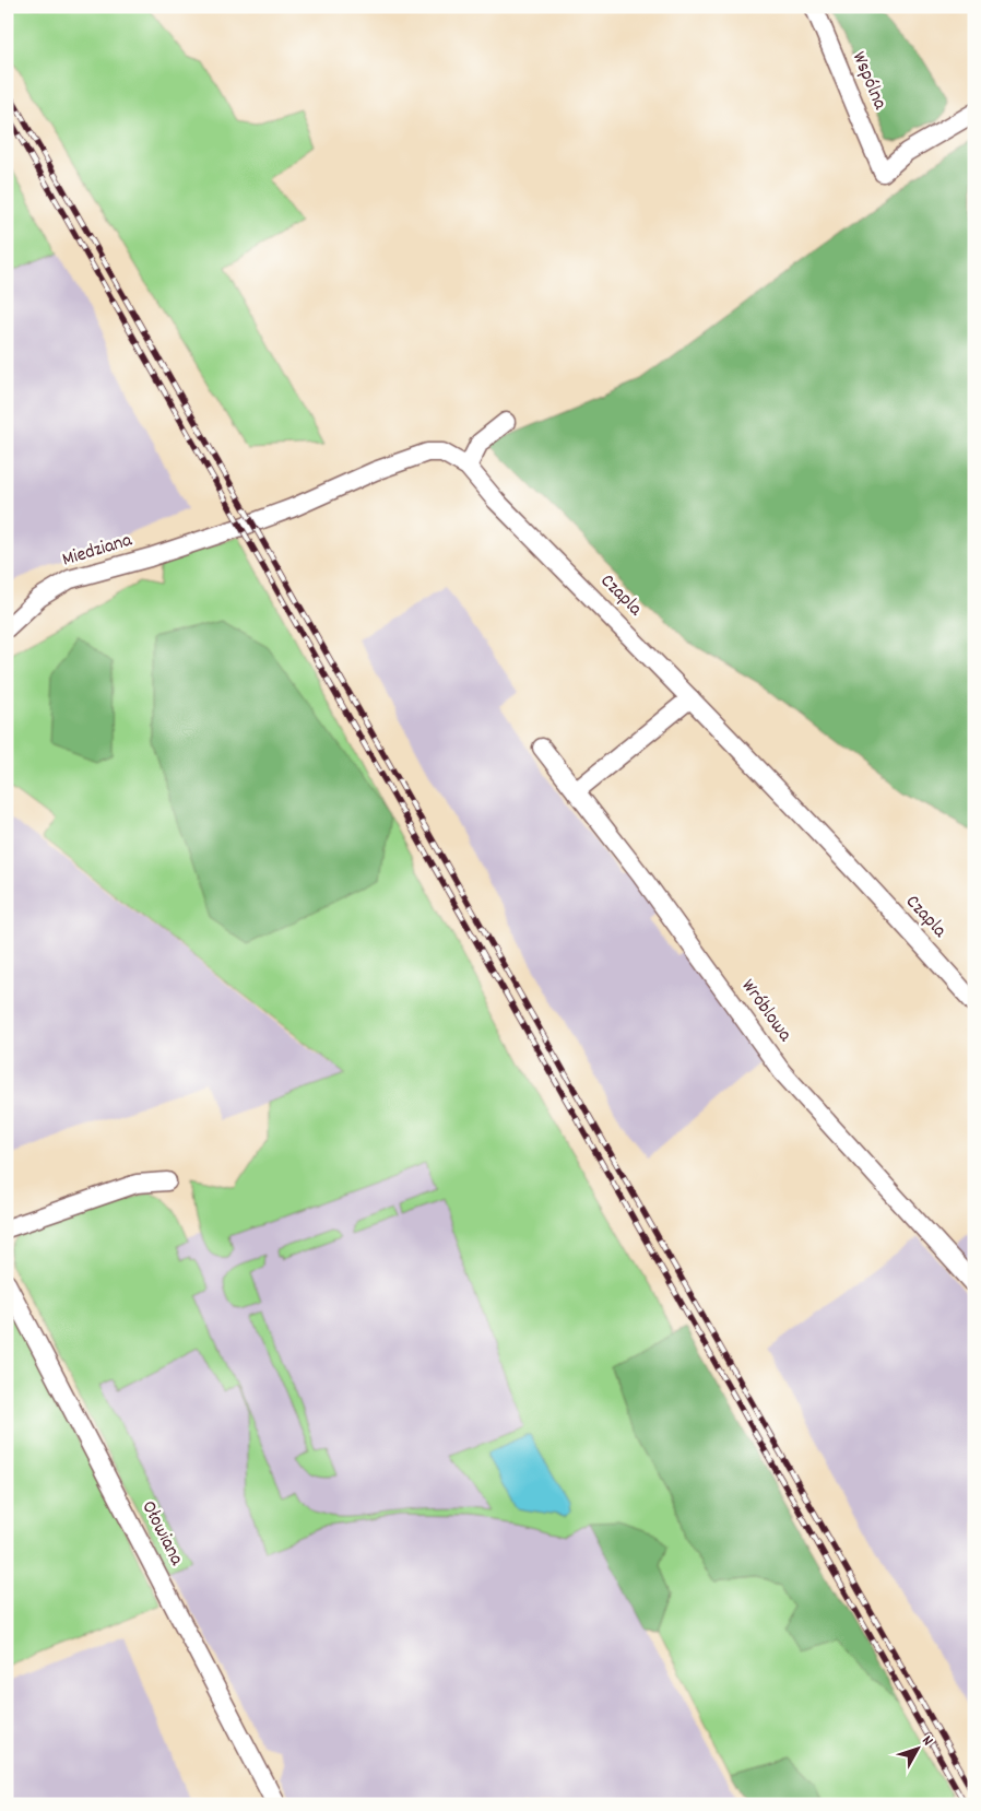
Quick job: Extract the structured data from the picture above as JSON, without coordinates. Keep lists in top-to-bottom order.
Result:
{
  "streets": {
    "street": [
      "Wspólna",
      "Miedziana",
      "Czapla",
      "Wróblowa",
      "Ołowiana"
    ]
  },
  "crossings": [
    ["Miedziana", "Czapla"]
  ],
  "north": "top right"
}
